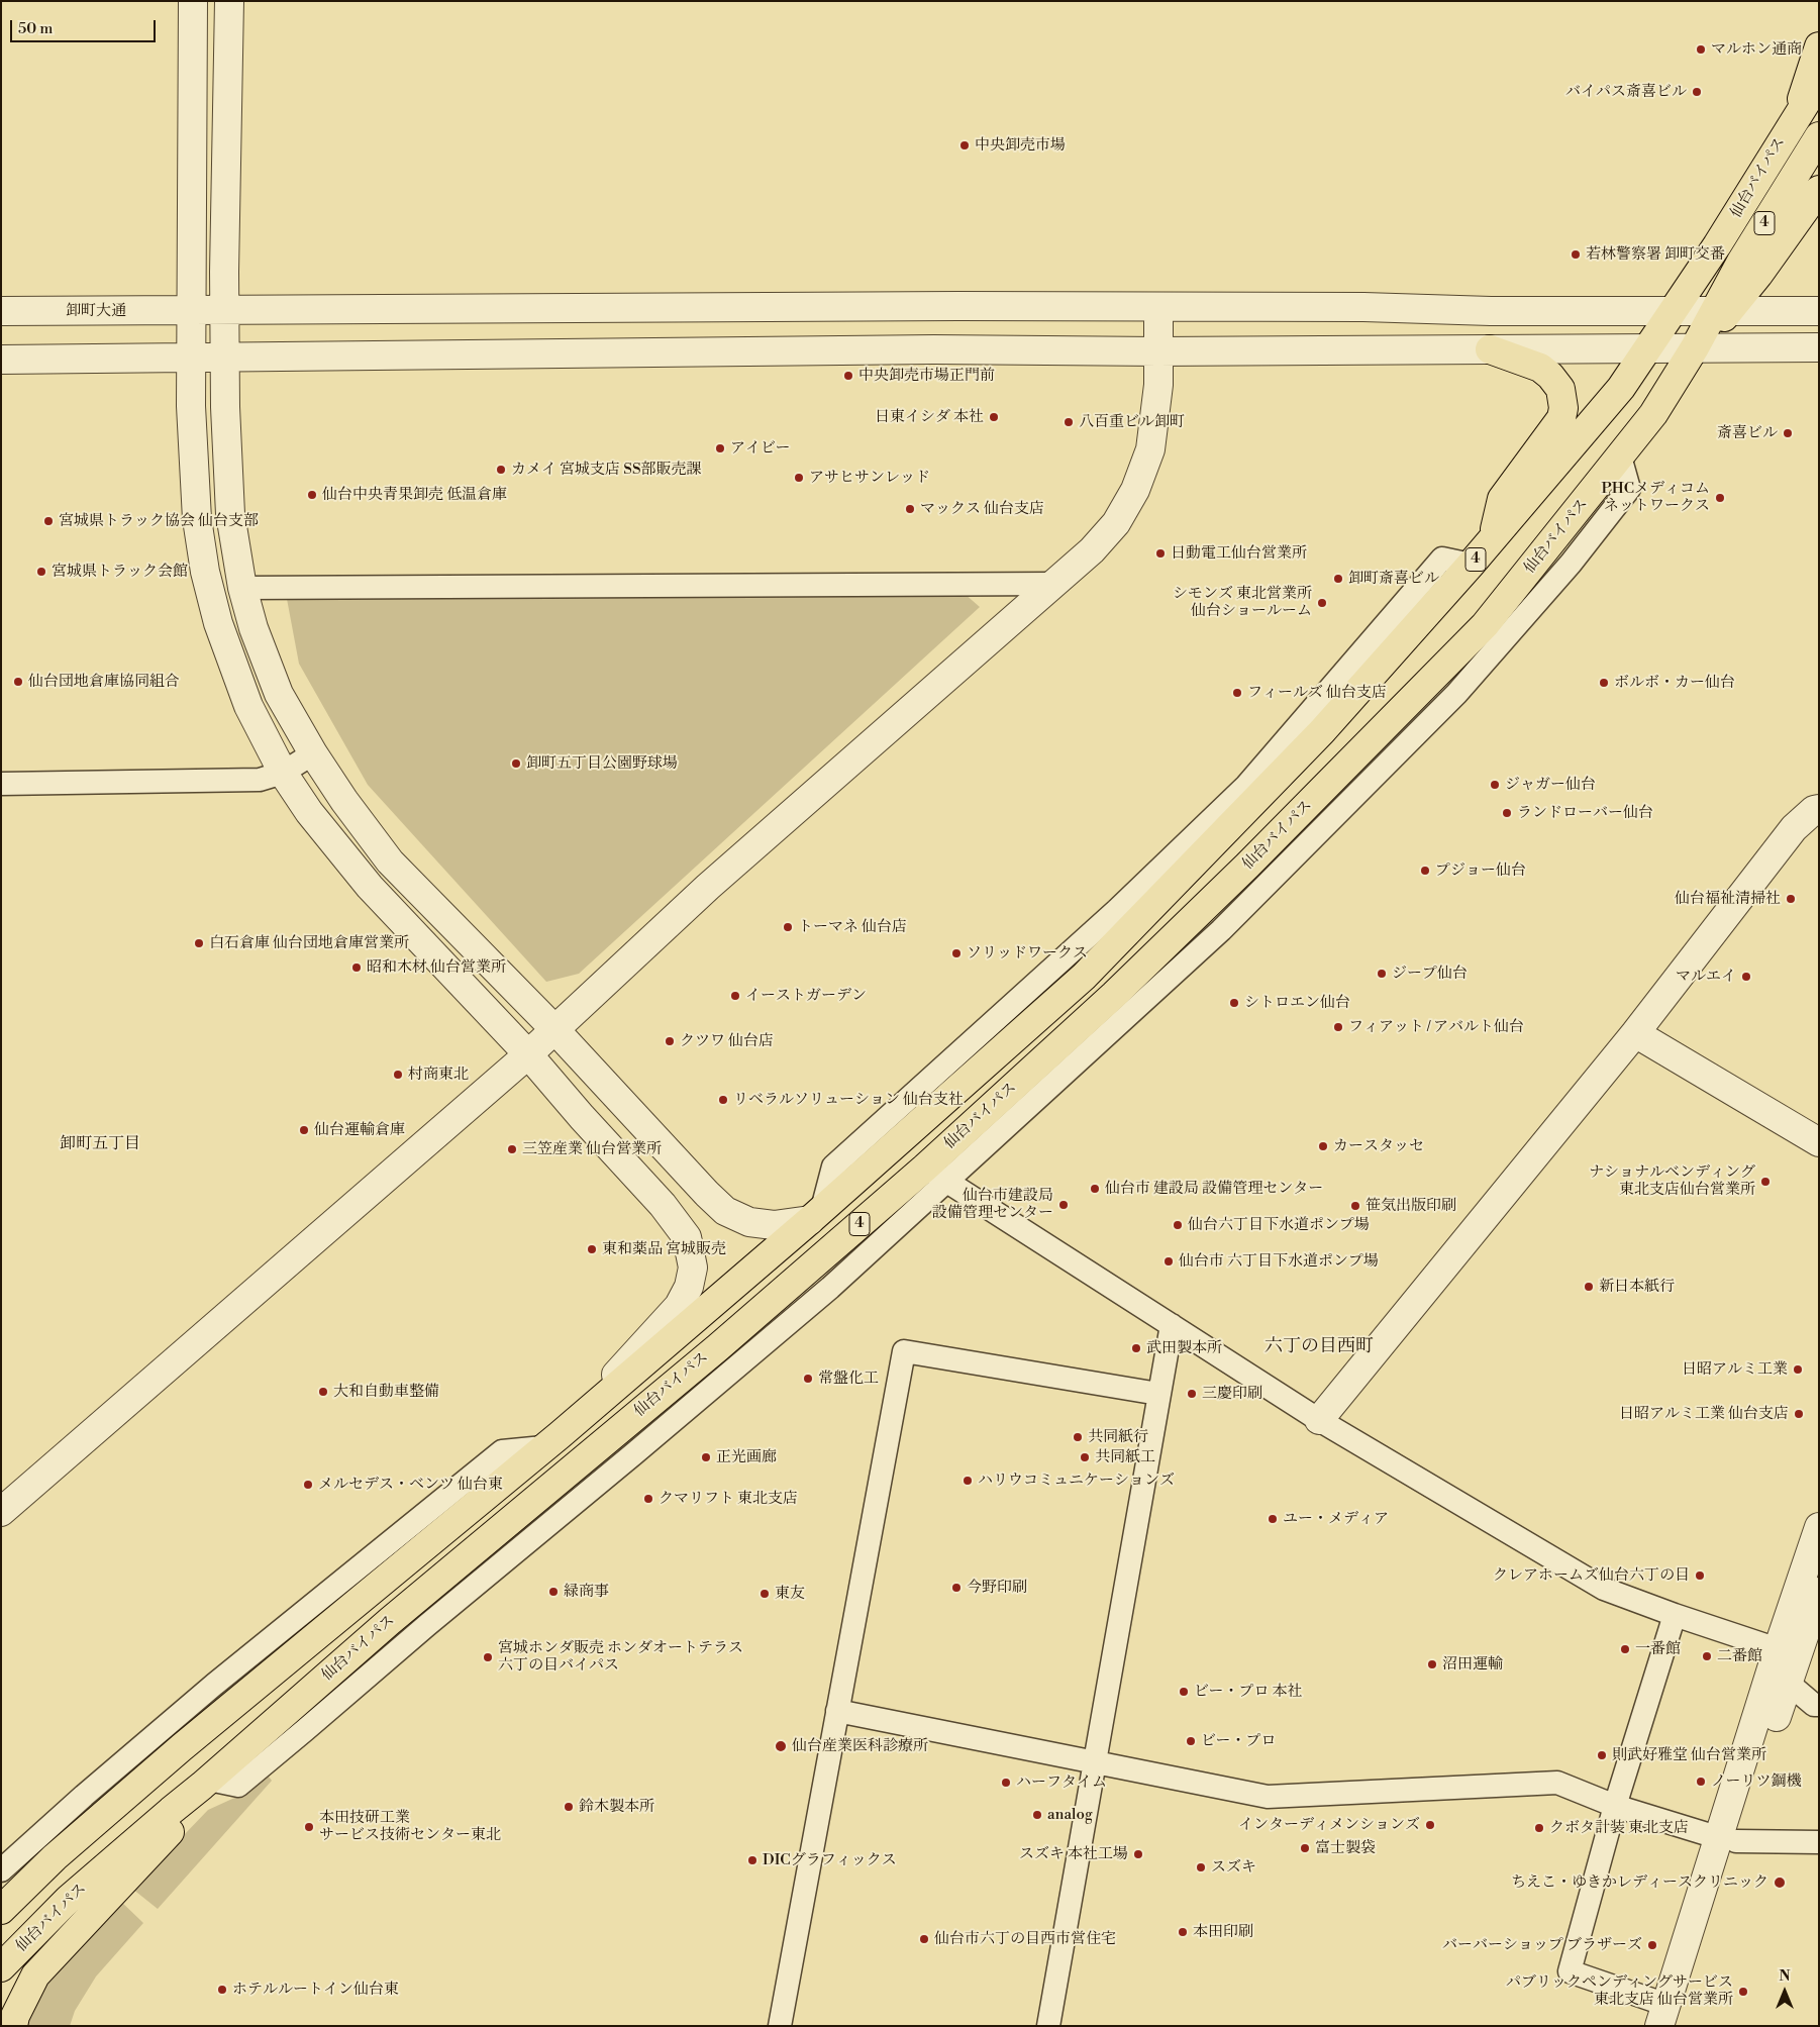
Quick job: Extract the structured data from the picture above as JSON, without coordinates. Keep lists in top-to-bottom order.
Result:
{
  "streets": {
    "highway": ["仙台バイパス", "4"],
    "street": ["卸町大通"]
  },
  "crossings": [
    ["仙台バイパス", "4"],
    ["仙台バイパス", "卸町大通"],
    ["4", "卸町大通"]
  ],
  "districts": ["卸町五丁目", "六丁の目西町"],
  "places": [
    "マルホン通商",
    "バイパス斎喜ビル",
    "中央卸売市場",
    "若林警察署 卸町交番",
    "中央卸売市場正門前",
    "日東イシダ 本社",
    "八百重ビル卸町",
    "斎喜ビル",
    "アイビー",
    "カメイ 宮城支店 SS部販売課",
    "アサヒサンレッド",
    "仙台中央青果卸売 低温倉庫",
    "PHCメディコム ネットワークス",
    "マックス 仙台支店",
    "宮城県トラック協会 仙台支部",
    "日動電工仙台営業所",
    "宮城県トラック会館",
    "卸町斎喜ビル",
    "シモンズ 東北営業所 仙台ショールーム",
    "仙台団地倉庫協同組合",
    "ボルボ・カー仙台",
    "フィールズ 仙台支店",
    "卸町五丁目公園野球場",
    "ジャガー仙台",
    "ランドローバー仙台",
    "プジョー仙台",
    "仙台福祉清掃社",
    "トーマネ 仙台店",
    "白石倉庫 仙台団地倉庫営業所",
    "ソリッドワークス",
    "昭和木材 仙台営業所",
    "ジープ仙台",
    "マルエイ",
    "イーストガーデン",
    "シトロエン仙台",
    "フィアット / アバルト仙台",
    "クツワ 仙台店",
    "村商東北",
    "リベラルソリューション 仙台支社",
    "仙台運輸倉庫",
    "カースタッセ",
    "三笠産業 仙台営業所",
    "ナショナルベンディング 東北支店仙台営業所",
    "仙台市 建設局 設備管理センター",
    "仙台市建設局 設備管理センター",
    "笹気出版印刷",
    "仙台六丁目下水道ポンプ場",
    "東和薬品 宮城販売",
    "仙台市 六丁目下水道ポンプ場",
    "新日本紙行",
    "武田製本所",
    "日昭アルミ工業",
    "常盤化工",
    "大和自動車整備",
    "三慶印刷",
    "日昭アルミ工業 仙台支店",
    "共同紙行",
    "正光画廊",
    "共同紙工",
    "ハリウコミュニケーションズ",
    "メルセデス・ベンツ 仙台東",
    "クマリフト 東北支店",
    "ユー・メディア",
    "クレアホームズ仙台六丁の目",
    "今野印刷",
    "緑商事",
    "東友",
    "一番館",
    "二番館",
    "宮城ホンダ販売 ホンダオートテラス 六丁の目バイパス",
    "沼田運輸",
    "ビー・プロ 本社",
    "ビー・プロ",
    "仙台産業医科診療所",
    "則武好雅堂 仙台営業所",
    "ノーリツ鋼機",
    "ハーフタイム",
    "鈴木製本所",
    "analog",
    "インターディメンションズ",
    "本田技研工業 サービス技術センター東北",
    "クボタ計装 東北支店",
    "富士製袋",
    "スズキ 本社工場",
    "DICグラフィックス",
    "スズキ",
    "ちえこ・ゆきかレディースクリニック",
    "本田印刷",
    "仙台市六丁の目西市営住宅",
    "バーバーショップ ブラザーズ",
    "ホテルルートイン仙台東",
    "パブリックペンディングサービス 東北支店 仙台営業所"
  ],
  "scale_bar": "50 m",
  "north": "top"
}
